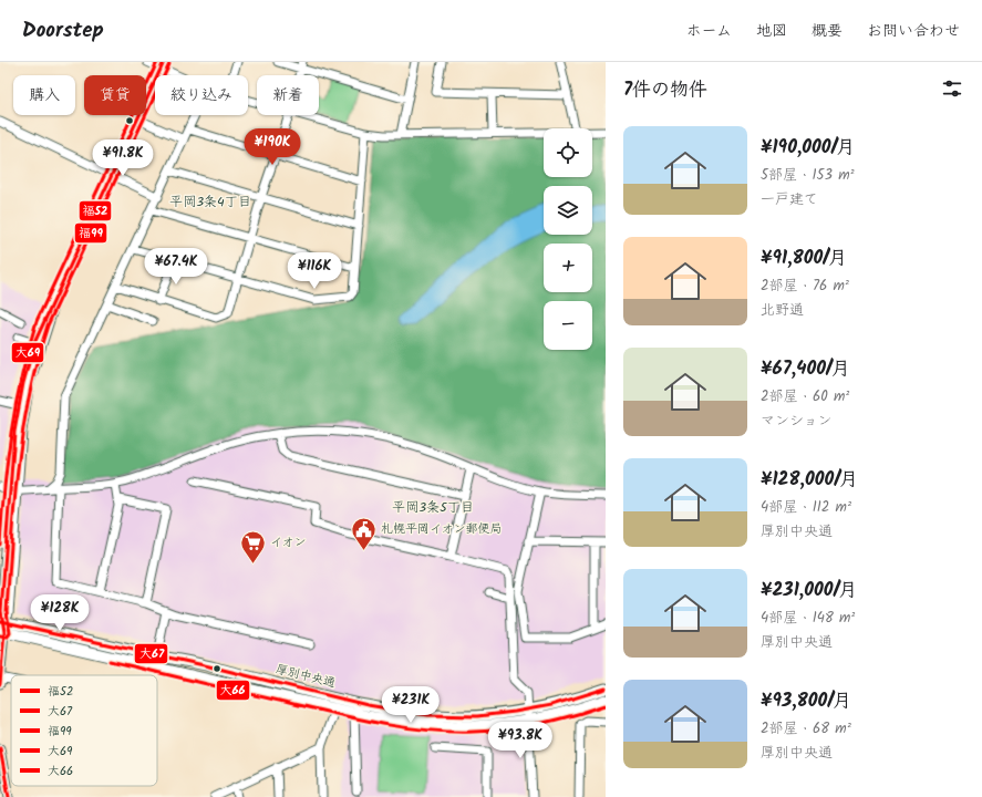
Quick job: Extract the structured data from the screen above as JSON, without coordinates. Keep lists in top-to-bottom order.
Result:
{
  "streets": {
    "main road": ["厚別中央通"]
  },
  "districts": ["平岡3条4丁目", "平岡3条5丁目"],
  "places": {
    "public building": ["札幌平岡イオン郵便局"],
    "supermarket": ["イオン"]
  },
  "lines": [
    "transit line 福52",
    "transit line 大69",
    "transit line 福99",
    "transit line 大67",
    "transit line 大66"
  ],
  "legend": [
    "福52",
    "大67",
    "福99",
    "大69",
    "大66"
  ],
  "page": {
    "header": "Doorstep",
    "nav": [
      "ホーム",
      "地図",
      "概要",
      "お問い合わせ"
    ],
    "heading": "7件の物件",
    "chip": [
      "購入",
      "賃貸",
      "絞り込み",
      "新着"
    ],
    "list": [
      {
        "name": "¥190,000/月",
        "note": "5部屋 · 153 m² · 一戸建て"
      },
      {
        "name": "¥91,800/月",
        "note": "2部屋 · 76 m² · 北野通"
      },
      {
        "name": "¥67,400/月",
        "note": "2部屋 · 60 m² · マンション"
      },
      {
        "name": "¥128,000/月",
        "note": "4部屋 · 112 m² · 厚別中央通"
      },
      {
        "name": "¥231,000/月",
        "note": "4部屋 · 148 m² · 厚別中央通"
      },
      {
        "name": "¥93,800/月",
        "note": "2部屋 · 68 m² · 厚別中央通"
      }
    ],
    "map_buttons": ["+", "−"],
    "price": [
      "¥190K",
      "¥91.8K",
      "¥67.4K",
      "¥116K",
      "¥128K",
      "¥231K",
      "¥93.8K"
    ]
  }
}
